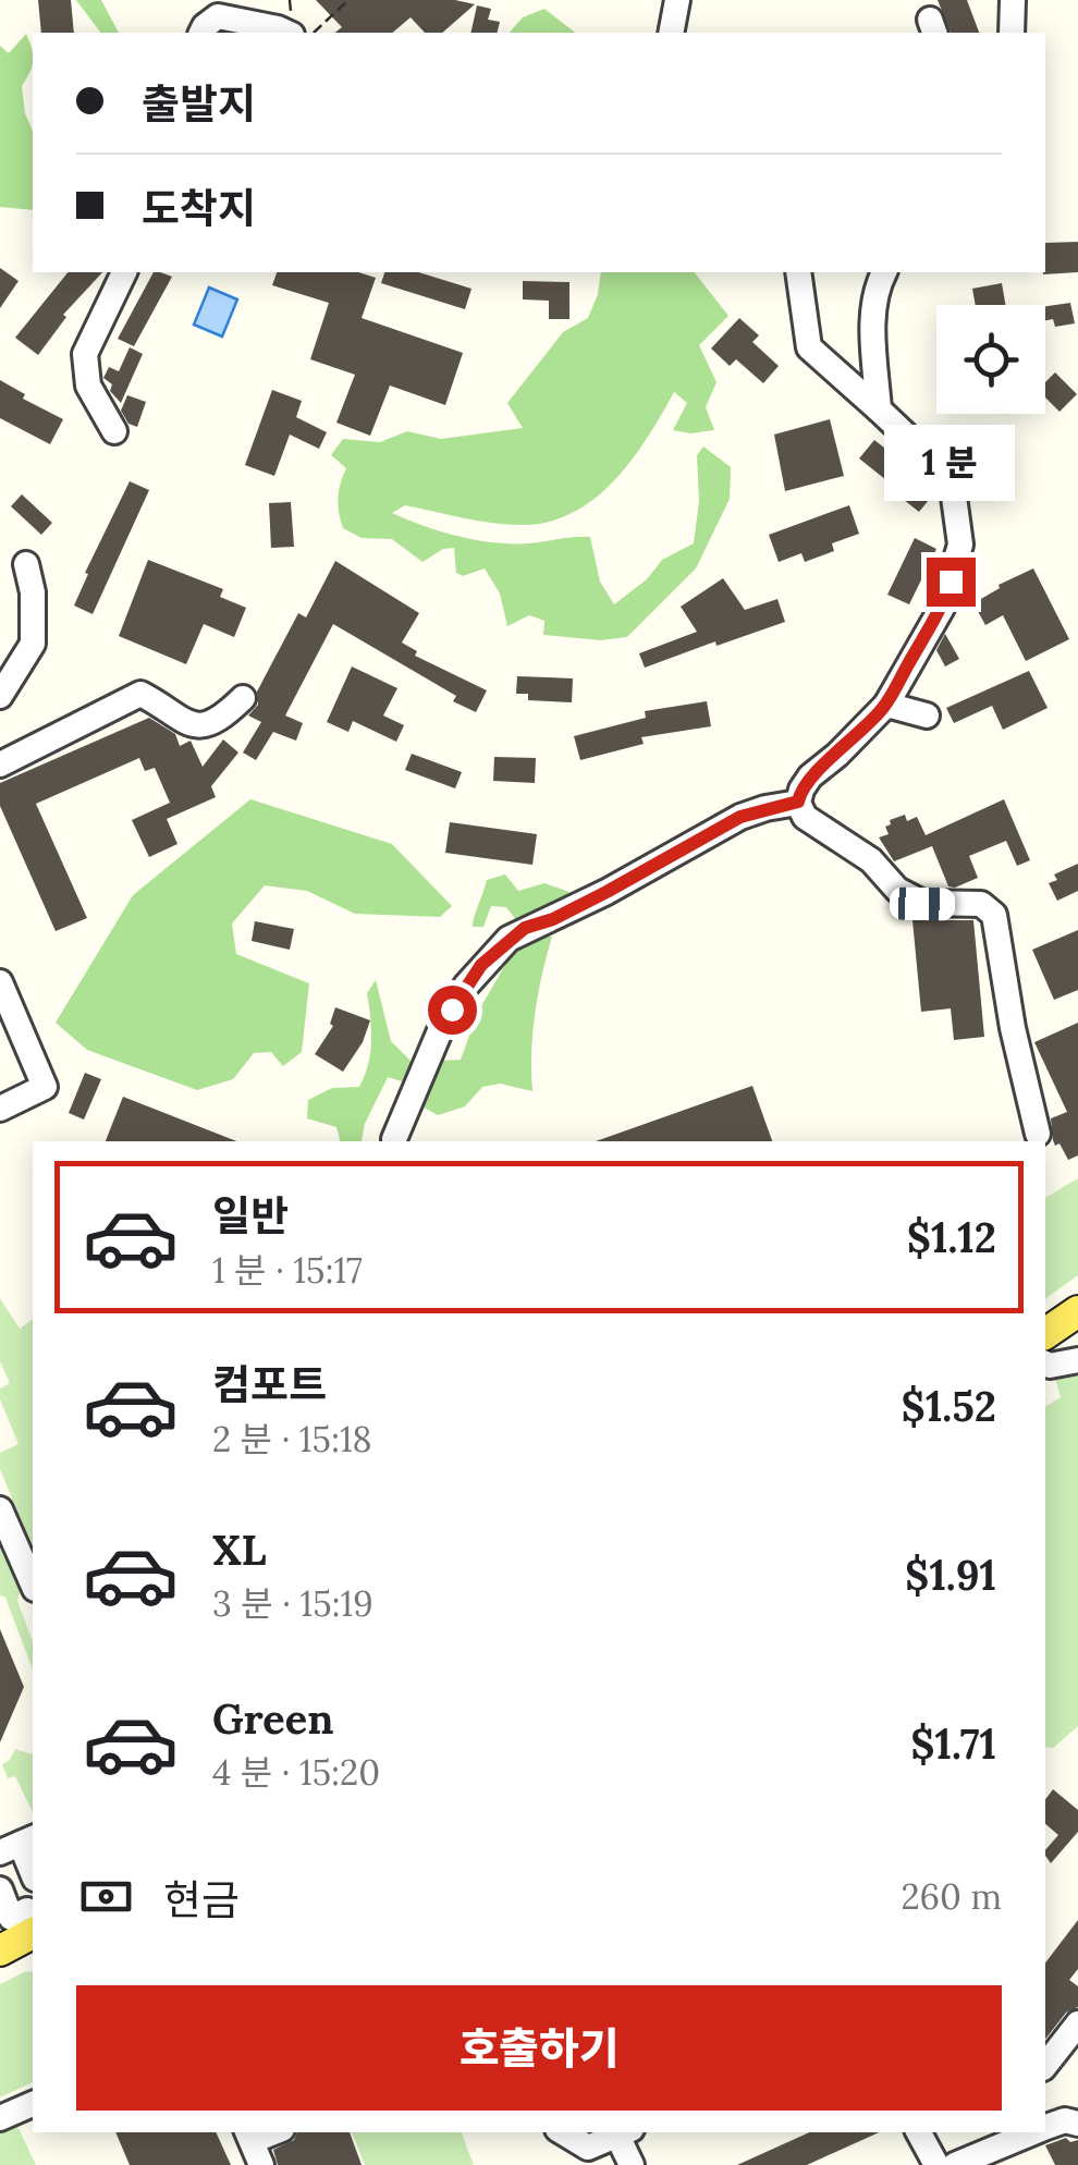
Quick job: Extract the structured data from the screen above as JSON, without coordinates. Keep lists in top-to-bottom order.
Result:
{
  "page": {
    "banner": ["출발지", "도착지"],
    "bubble": "1 분",
    "list": [
      {
        "name": "일반",
        "note": "1 분 · 15:17",
        "value": "$1.12"
      },
      {
        "name": "컴포트",
        "note": "2 분 · 15:18",
        "value": "$1.52"
      },
      {
        "name": "XL",
        "note": "3 분 · 15:19",
        "value": "$1.91"
      },
      {
        "name": "Green",
        "note": "4 분 · 15:20",
        "value": "$1.71"
      }
    ],
    "pay": ["현금", "260 m"],
    "buttons": "호출하기"
  }
}
